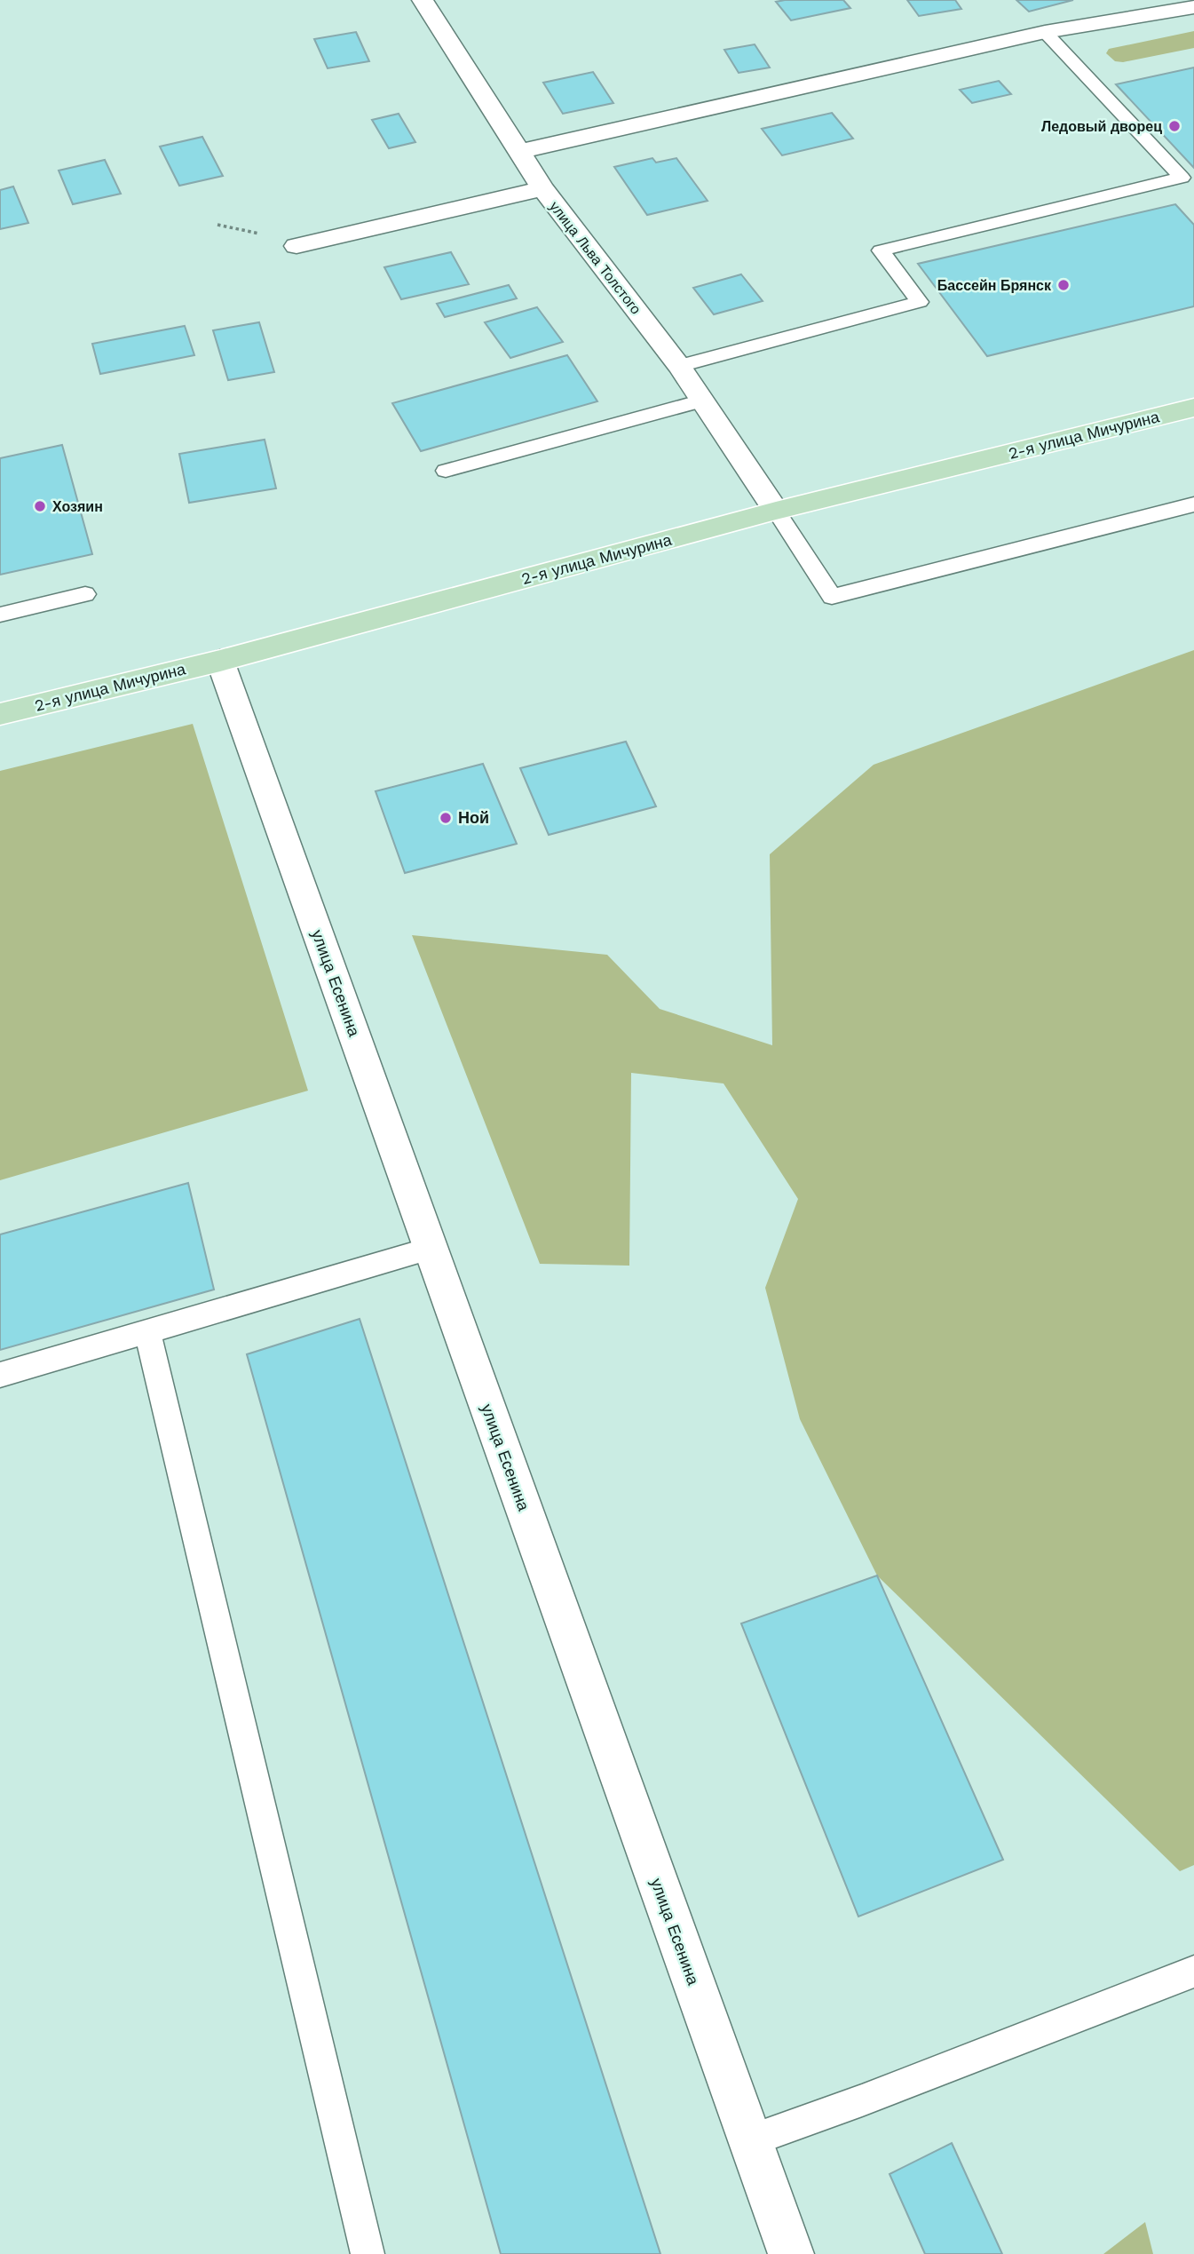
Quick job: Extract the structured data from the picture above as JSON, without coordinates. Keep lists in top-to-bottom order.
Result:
{
  "streets": {
    "main road": ["2-я улица Мичурина"],
    "street": ["улица Льва Толстого", "улица Есенина"]
  },
  "crossings": [
    ["улица Льва Толстого", "2-я улица Мичурина"],
    ["2-я улица Мичурина", "улица Есенина"]
  ],
  "places": [
    "Ледовый дворец",
    "Бассейн Брянск",
    "Хозяин",
    "Ной"
  ]
}
